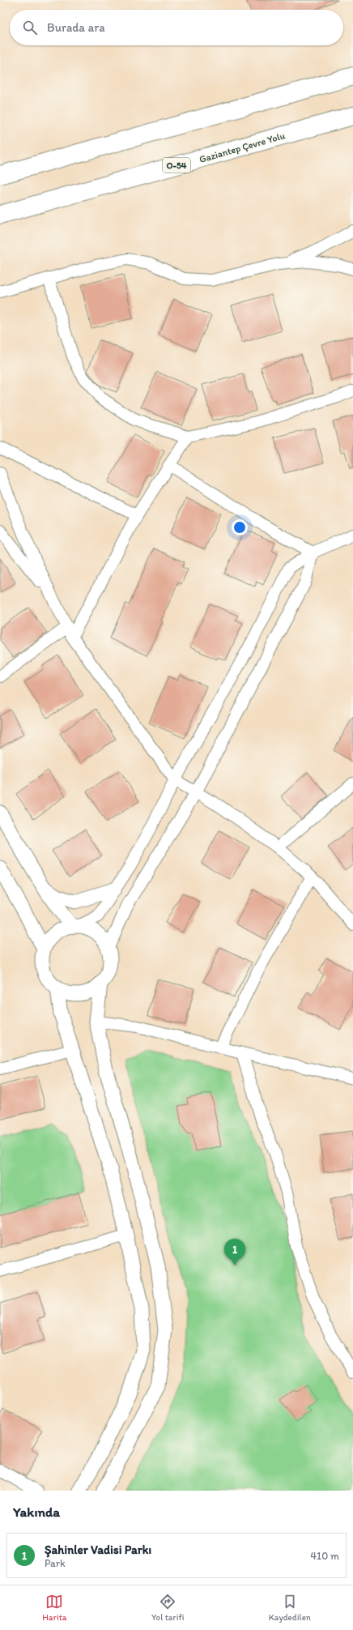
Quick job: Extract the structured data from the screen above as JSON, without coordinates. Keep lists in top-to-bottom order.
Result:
{
  "streets": {
    "highway": ["Gaziantep Çevre Yolu", "O-54"]
  },
  "page": {
    "search": "Burada ara",
    "pins": "1",
    "heading": "Yakında",
    "list": [
      {
        "mark": "1",
        "name": "Şahinler Vadisi Parkı",
        "note": "Park",
        "value": "410 m"
      }
    ],
    "nav": ["Harita", "Yol tarifi", "Kaydedilen"]
  }
}
